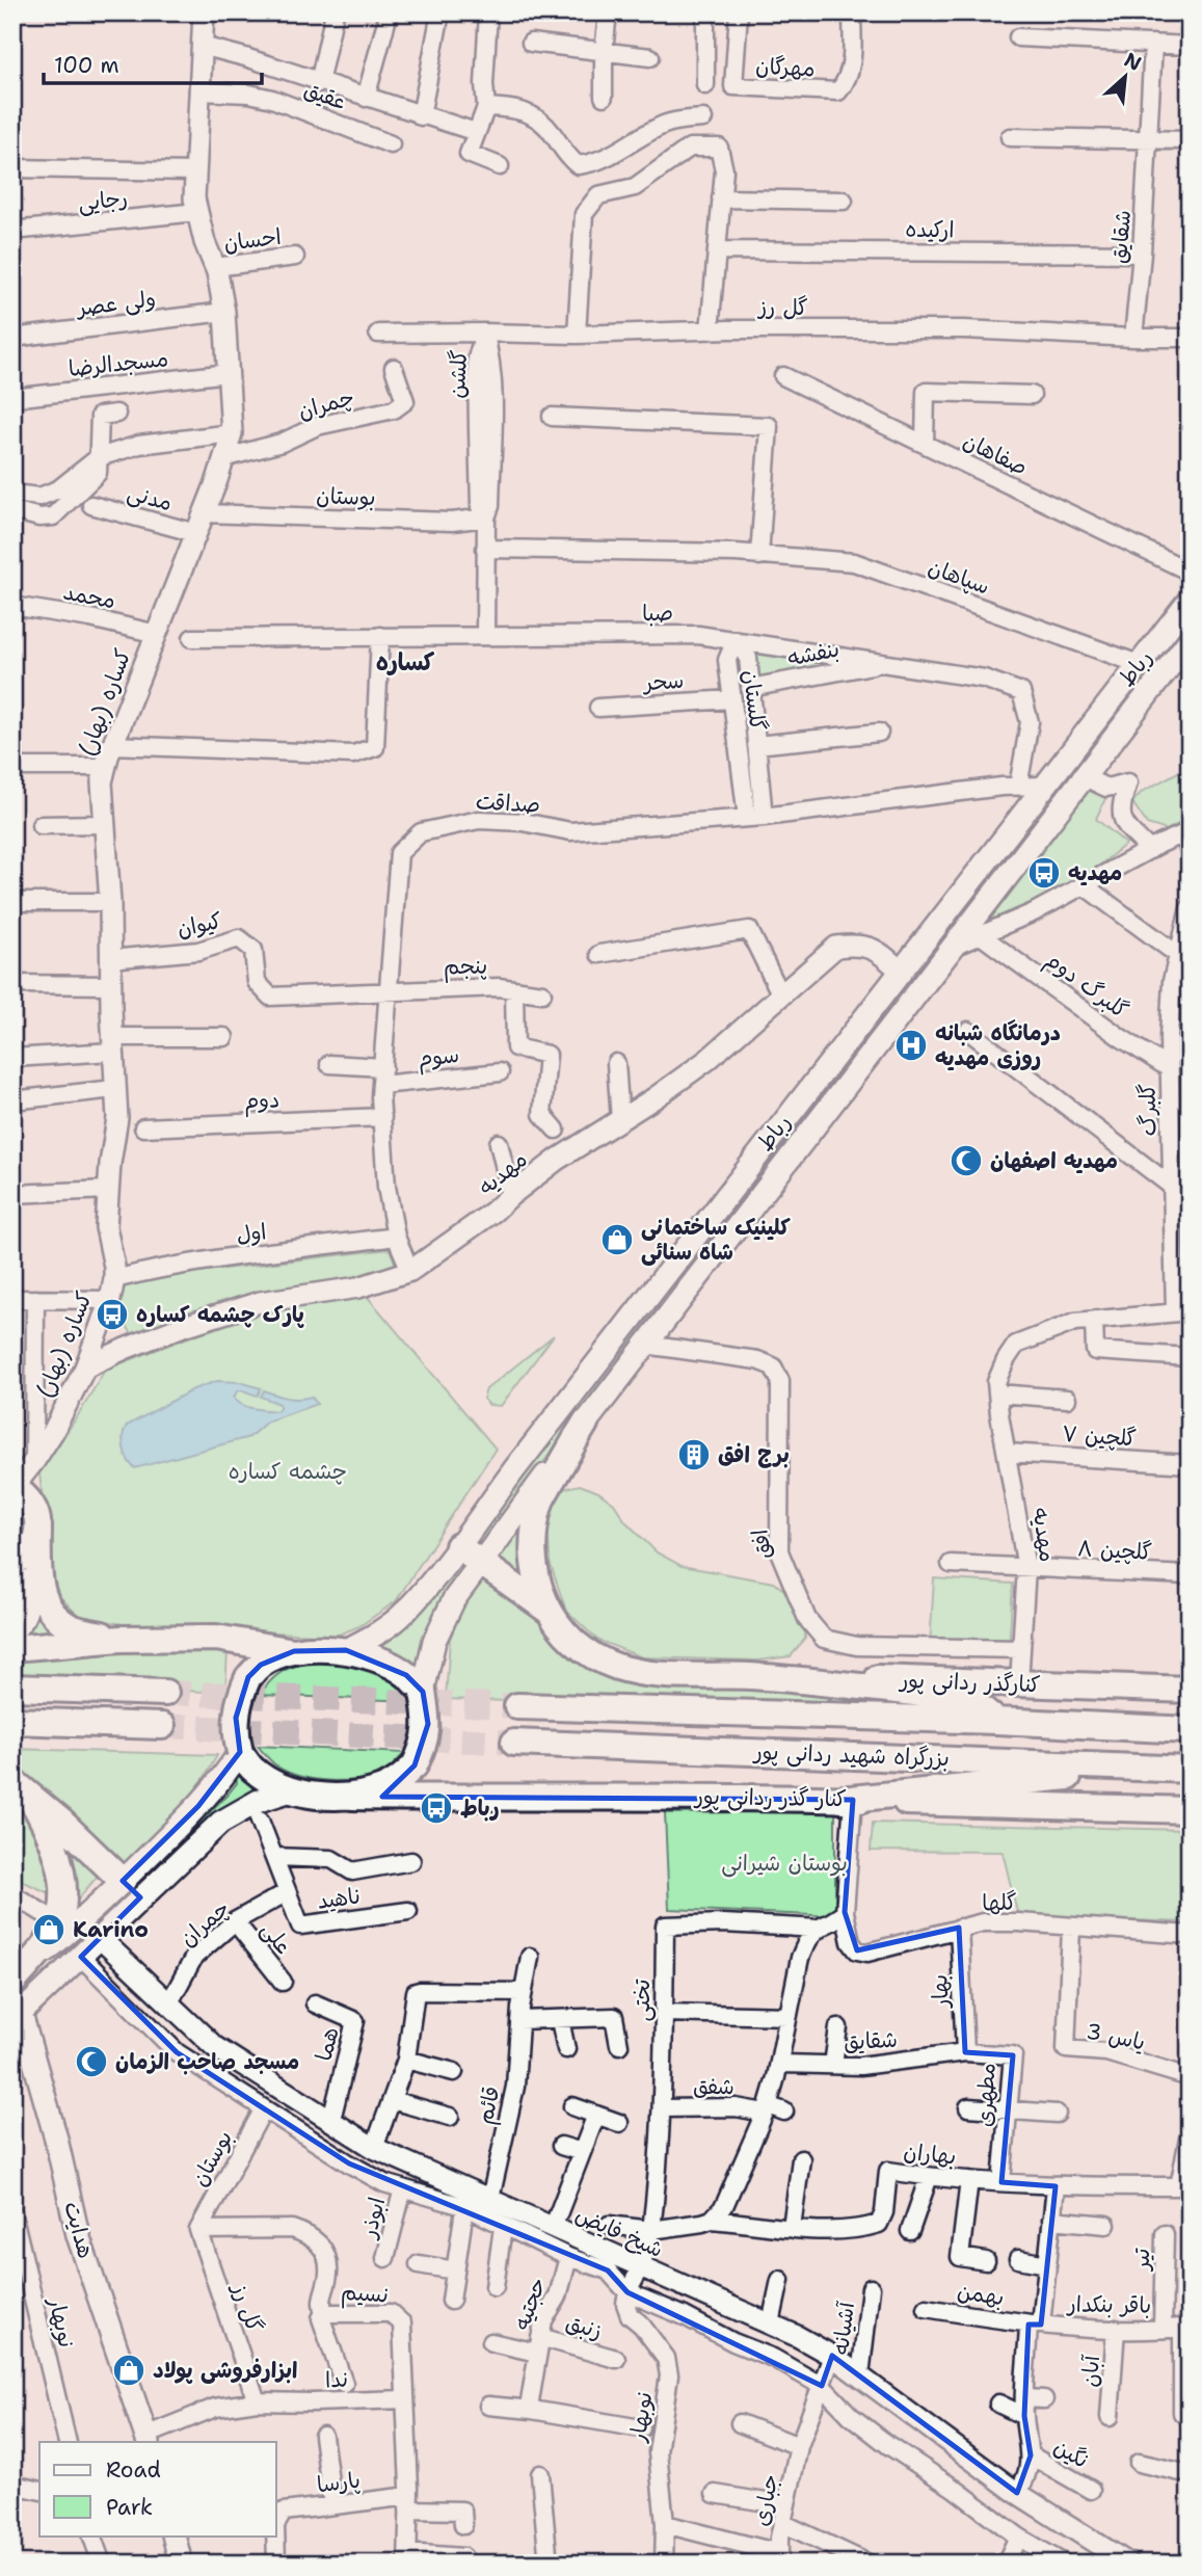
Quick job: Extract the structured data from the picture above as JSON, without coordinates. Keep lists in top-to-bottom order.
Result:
{
  "streets": {
    "main road": [
      "رباط",
      "کنارگذر ردانی پور",
      "بزرگراه شهید ردانی پور",
      "کنار گذر ردانی پور",
      "هدایت"
    ],
    "street": [
      "مهرگان",
      "عقیق",
      "رجایی",
      "ارکیده",
      "شقایق",
      "احسان",
      "ولی عصر",
      "گل رز",
      "مسجدالرضا",
      "گلشن",
      "چمران",
      "صفاهان",
      "بوستان",
      "مدنی",
      "سپاهان",
      "محمد",
      "صبا",
      "بنفشه",
      "سحر",
      "گلستان",
      "کساره (بهار)",
      "صداقت",
      "کیوان",
      "پنجم",
      "گلبرگ دوم",
      "سوم",
      "دوم",
      "گلبرگ",
      "مهدیه",
      "اول",
      "گلچین ۷",
      "افق",
      "گلچین ۸",
      "ناهید",
      "گلها",
      "علی",
      "بهار",
      "تختی",
      "یاس 3",
      "هما",
      "شفق",
      "مطهری",
      "قائم",
      "بهاران",
      "ابوذر",
      "شیخ فایض",
      "تیر",
      "نسیم",
      "بهمن",
      "حجتیه",
      "باقر بنکدار",
      "نوبهار",
      "زنبق",
      "آشیانه",
      "آبان",
      "ندا",
      "نگین",
      "پارسا",
      "جباری"
    ]
  },
  "crossings": [
    ["عقیق", "کساره (بهار)"],
    ["رجایی", "کساره (بهار)"],
    ["ارکیده", "شقایق"],
    ["شقایق", "گل رز"],
    ["شقایق", "بهار"],
    ["شقایق", "مطهری"],
    ["احسان", "کساره (بهار)"],
    ["ولی عصر", "کساره (بهار)"],
    ["گل رز", "گلشن"],
    ["گل رز", "بوستان"],
    ["گل رز", "نسیم"],
    ["گل رز", "ندا"],
    ["مسجدالرضا", "کساره (بهار)"],
    ["گلشن", "بوستان"],
    ["گلشن", "سپاهان"],
    ["گلشن", "صبا"],
    ["چمران", "کساره (بهار)"],
    ["چمران", "ناهید"],
    ["چمران", "علی"],
    ["چمران", "شیخ فایض"],
    ["بوستان", "مدنی"],
    ["بوستان", "کساره (بهار)"],
    ["بوستان", "شیخ فایض"],
    ["بوستان", "نسیم"],
    ["مدنی", "کساره (بهار)"],
    ["سپاهان", "رباط"],
    ["محمد", "کساره (بهار)"],
    ["صبا", "بنفشه"],
    ["صبا", "گلستان"],
    ["صبا", "صداقت"],
    ["بنفشه", "گلستان"],
    ["رباط", "صداقت"],
    ["رباط", "مهدیه"],
    ["رباط", "افق"],
    ["رباط", "کنار گذر ردانی پور"],
    ["سحر", "گلستان"],
    ["گلستان", "صداقت"],
    ["کساره (بهار)", "کیوان"],
    ["کساره (بهار)", "مهدیه"],
    ["کساره (بهار)", "اول"],
    ["صداقت", "کیوان"],
    ["صداقت", "پنجم"],
    ["صداقت", "سوم"],
    ["صداقت", "دوم"],
    ["صداقت", "مهدیه"],
    ["صداقت", "اول"],
    ["کیوان", "پنجم"],
    ["گلبرگ دوم", "گلبرگ"],
    ["گلبرگ", "مهدیه"],
    ["مهدیه", "گلچین ۷"],
    ["مهدیه", "افق"],
    ["مهدیه", "گلچین ۸"],
    ["مهدیه", "کنارگذر ردانی پور"],
    ["گلها", "بهار"],
    ["گلها", "یاس 3"],
    ["بهار", "مطهری"],
    ["تختی", "شفق"],
    ["تختی", "شیخ فایض"],
    ["تختی", "نوبهار"],
    ["هما", "شیخ فایض"],
    ["مطهری", "بهاران"],
    ["قائم", "شیخ فایض"],
    ["ابوذر", "شیخ فایض"],
    ["هدایت", "ندا"],
    ["شیخ فایض", "حجتیه"],
    ["شیخ فایض", "نوبهار"],
    ["شیخ فایض", "آشیانه"],
    ["شیخ فایض", "جباری"],
    ["تیر", "باقر بنکدار"],
    ["نسیم", "ندا"],
    ["نسیم", "پارسا"],
    ["بهمن", "باقر بنکدار"],
    ["حجتیه", "زنبق"],
    ["باقر بنکدار", "آبان"]
  ],
  "districts": ["کساره"],
  "parks": ["چشمه کساره", "بوستان شیرانی"],
  "places": {
    "bus stop": ["مهدیه", "پارک چشمه کساره", "رباط"],
    "hospital": ["درمانگاه شبانه روزی مهدیه"],
    "mosque": ["مهدیه اصفهان", "مسجد صاحب الزمان"],
    "shop": ["کلینیک ساختمانی شاه سنائی", "Karino", "ابزارفروشی پولاد"],
    "building": ["برج افق"]
  },
  "legend": ["Road", "Park"],
  "scale_bar": "100 m",
  "north": "top right"
}
